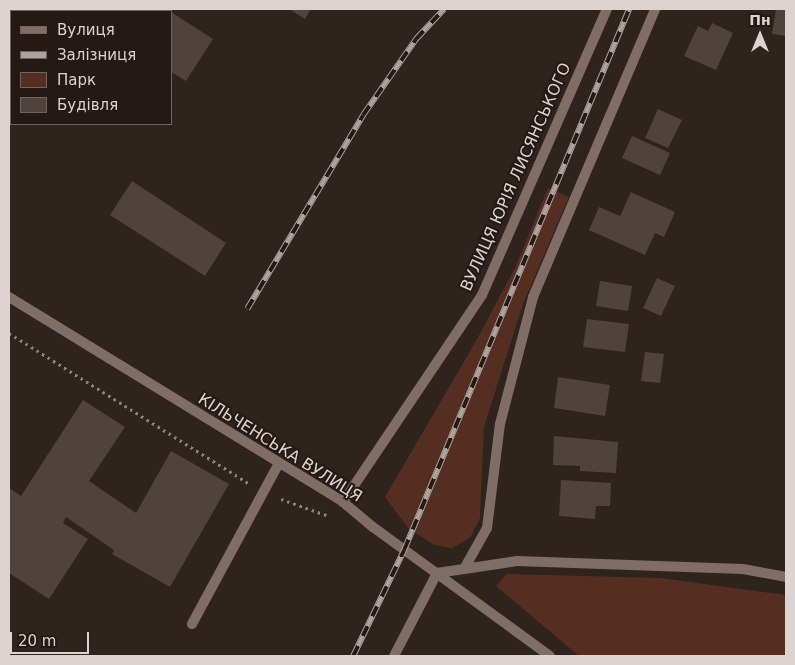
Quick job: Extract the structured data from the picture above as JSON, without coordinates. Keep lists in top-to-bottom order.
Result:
{
  "streets": {
    "street": ["ВУЛИЦЯ ЮРІЯ ЛИСЯНСЬКОГО", "КІЛЬЧЕНСЬКА ВУЛИЦЯ"]
  },
  "crossings": [
    ["ВУЛИЦЯ ЮРІЯ ЛИСЯНСЬКОГО", "КІЛЬЧЕНСЬКА ВУЛИЦЯ"]
  ],
  "legend": [
    "Вулиця",
    "Залізниця",
    "Парк",
    "Будівля"
  ],
  "scale_bar": "20 m",
  "north": "top"
}
